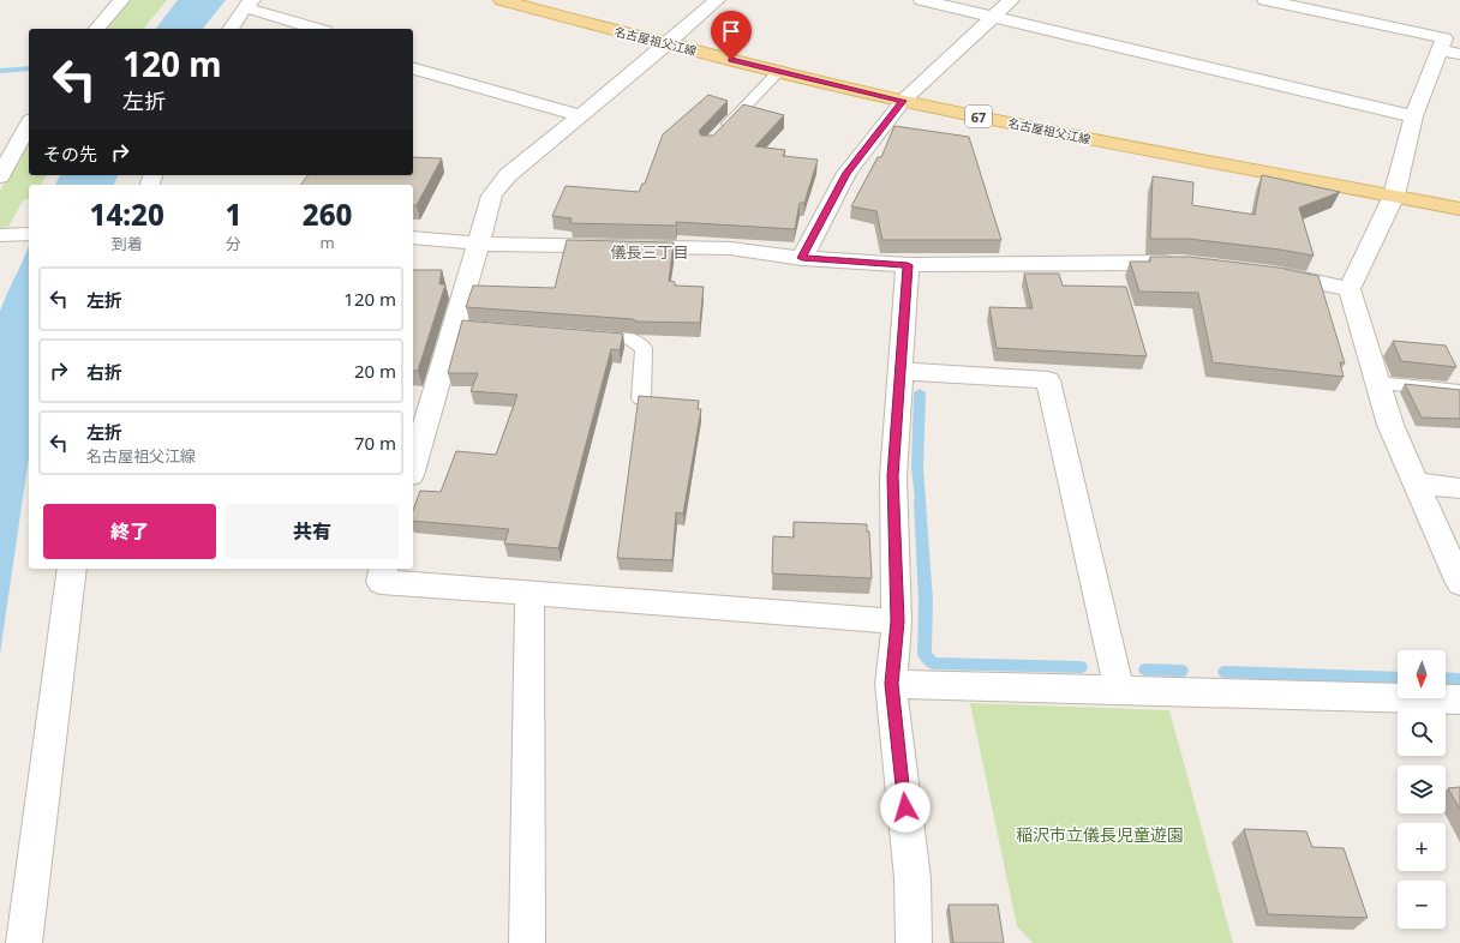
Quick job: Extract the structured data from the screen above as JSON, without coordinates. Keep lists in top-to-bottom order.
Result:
{
  "streets": {
    "main road": ["名古屋祖父江線", "67"]
  },
  "districts": ["儀長三丁目"],
  "parks": ["稲沢市立儀長児童遊園"],
  "north": "bottom",
  "page": {
    "turn": ["120 m", "左折"],
    "then": "その先",
    "eta": [
      "14:20",
      "到着",
      "1",
      "分",
      "260",
      "m"
    ],
    "list": [
      {
        "name": "左折",
        "value": "120 m"
      },
      {
        "name": "右折",
        "value": "20 m"
      },
      {
        "name": "左折",
        "note": "名古屋祖父江線",
        "value": "70 m"
      }
    ],
    "buttons": ["終了", "共有"],
    "map_buttons": ["+", "−"]
  }
}
